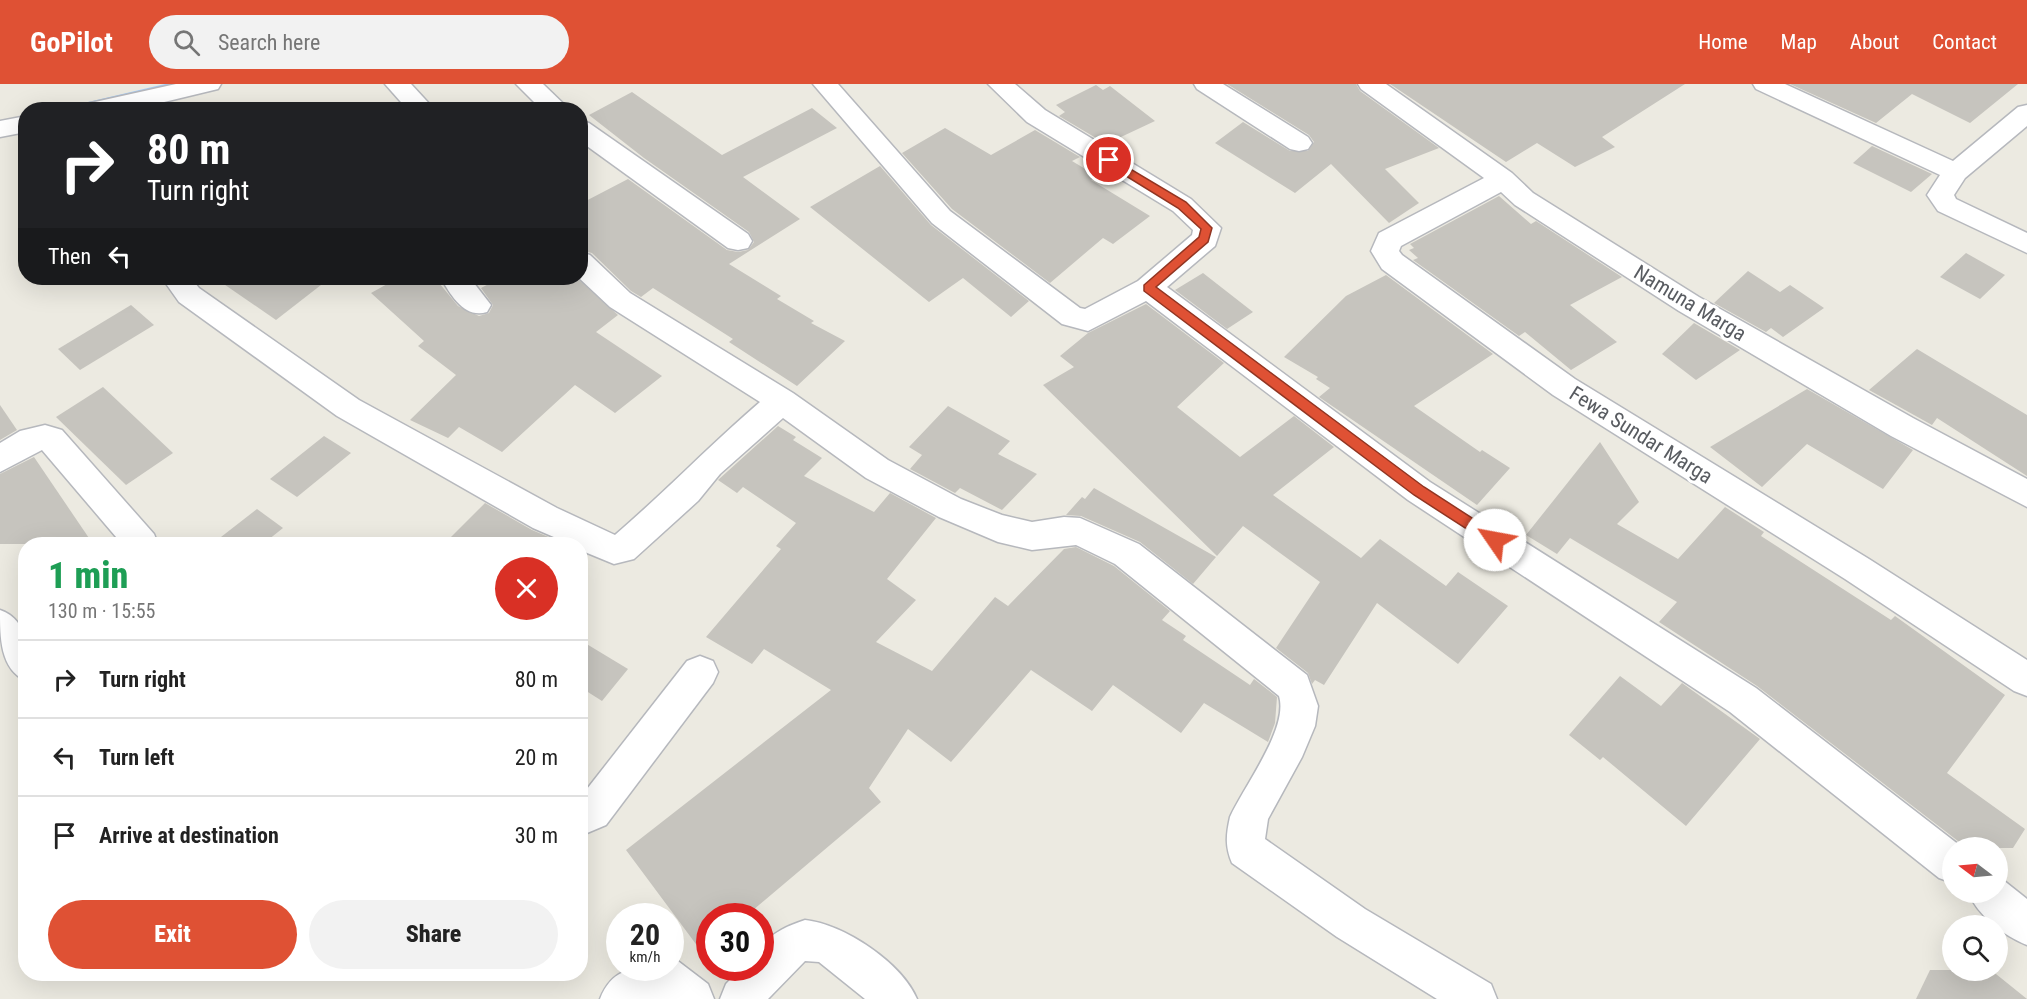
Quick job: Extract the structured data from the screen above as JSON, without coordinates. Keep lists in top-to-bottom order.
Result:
{
  "streets": {
    "street": ["Namuna Marga", "Fewa Sundar Marga"]
  },
  "crossings": [
    ["Namuna Marga", "Fewa Sundar Marga"]
  ],
  "north": "left",
  "page": {
    "header": "GoPilot",
    "search": "Search here",
    "nav": [
      "Home",
      "Map",
      "About",
      "Contact"
    ],
    "turn": ["80 m", "Turn right"],
    "then": "Then",
    "heading": ["1 min", "130 m · 15:55"],
    "list": [
      {
        "name": "Turn right",
        "value": "80 m"
      },
      {
        "name": "Turn left",
        "value": "20 m"
      },
      {
        "name": "Arrive at destination",
        "value": "30 m"
      }
    ],
    "buttons": ["Exit", "Share"],
    "speed": "20 km/h",
    "limit": "30"
  }
}
